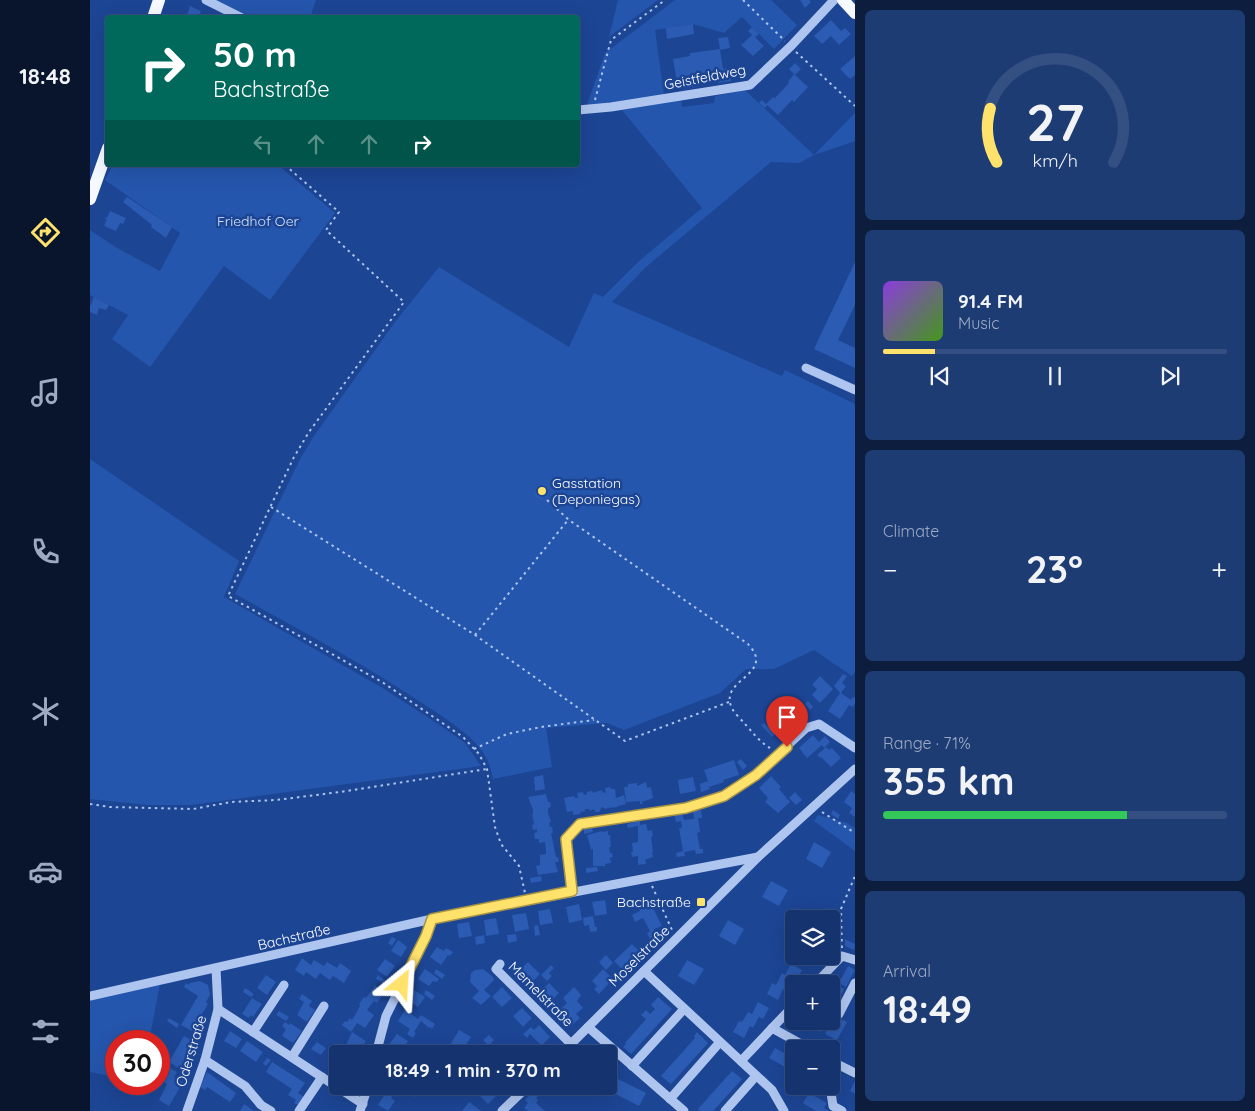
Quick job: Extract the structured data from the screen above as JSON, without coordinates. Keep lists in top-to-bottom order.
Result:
{
  "streets": {
    "street": [
      "Geistfeldweg",
      "Bachstraße",
      "Moselstraße",
      "Memelstraße",
      "Oderstraße"
    ]
  },
  "crossings": [
    ["Bachstraße", "Moselstraße"],
    ["Bachstraße", "Oderstraße"],
    ["Moselstraße", "Memelstraße"]
  ],
  "parks": ["Friedhof Oer"],
  "places": {
    "other": ["Gasstation (Deponiegas)"],
    "transit": ["Bachstraße"]
  },
  "page": {
    "tabs": "18:48",
    "turn": ["50 m", "Bachstraße"],
    "song": ["91.4 FM", "Music"],
    "tile": [
      "Climate",
      ["Range · 71%", "355 km"],
      ["Arrival", "18:49"]
    ],
    "heat": ["−", "23°", "+"],
    "map_buttons": ["+", "−"],
    "limit": "30",
    "trip": "18:49 · 1 min · 370 m",
    "gauge": ["27", "km/h"]
  }
}
